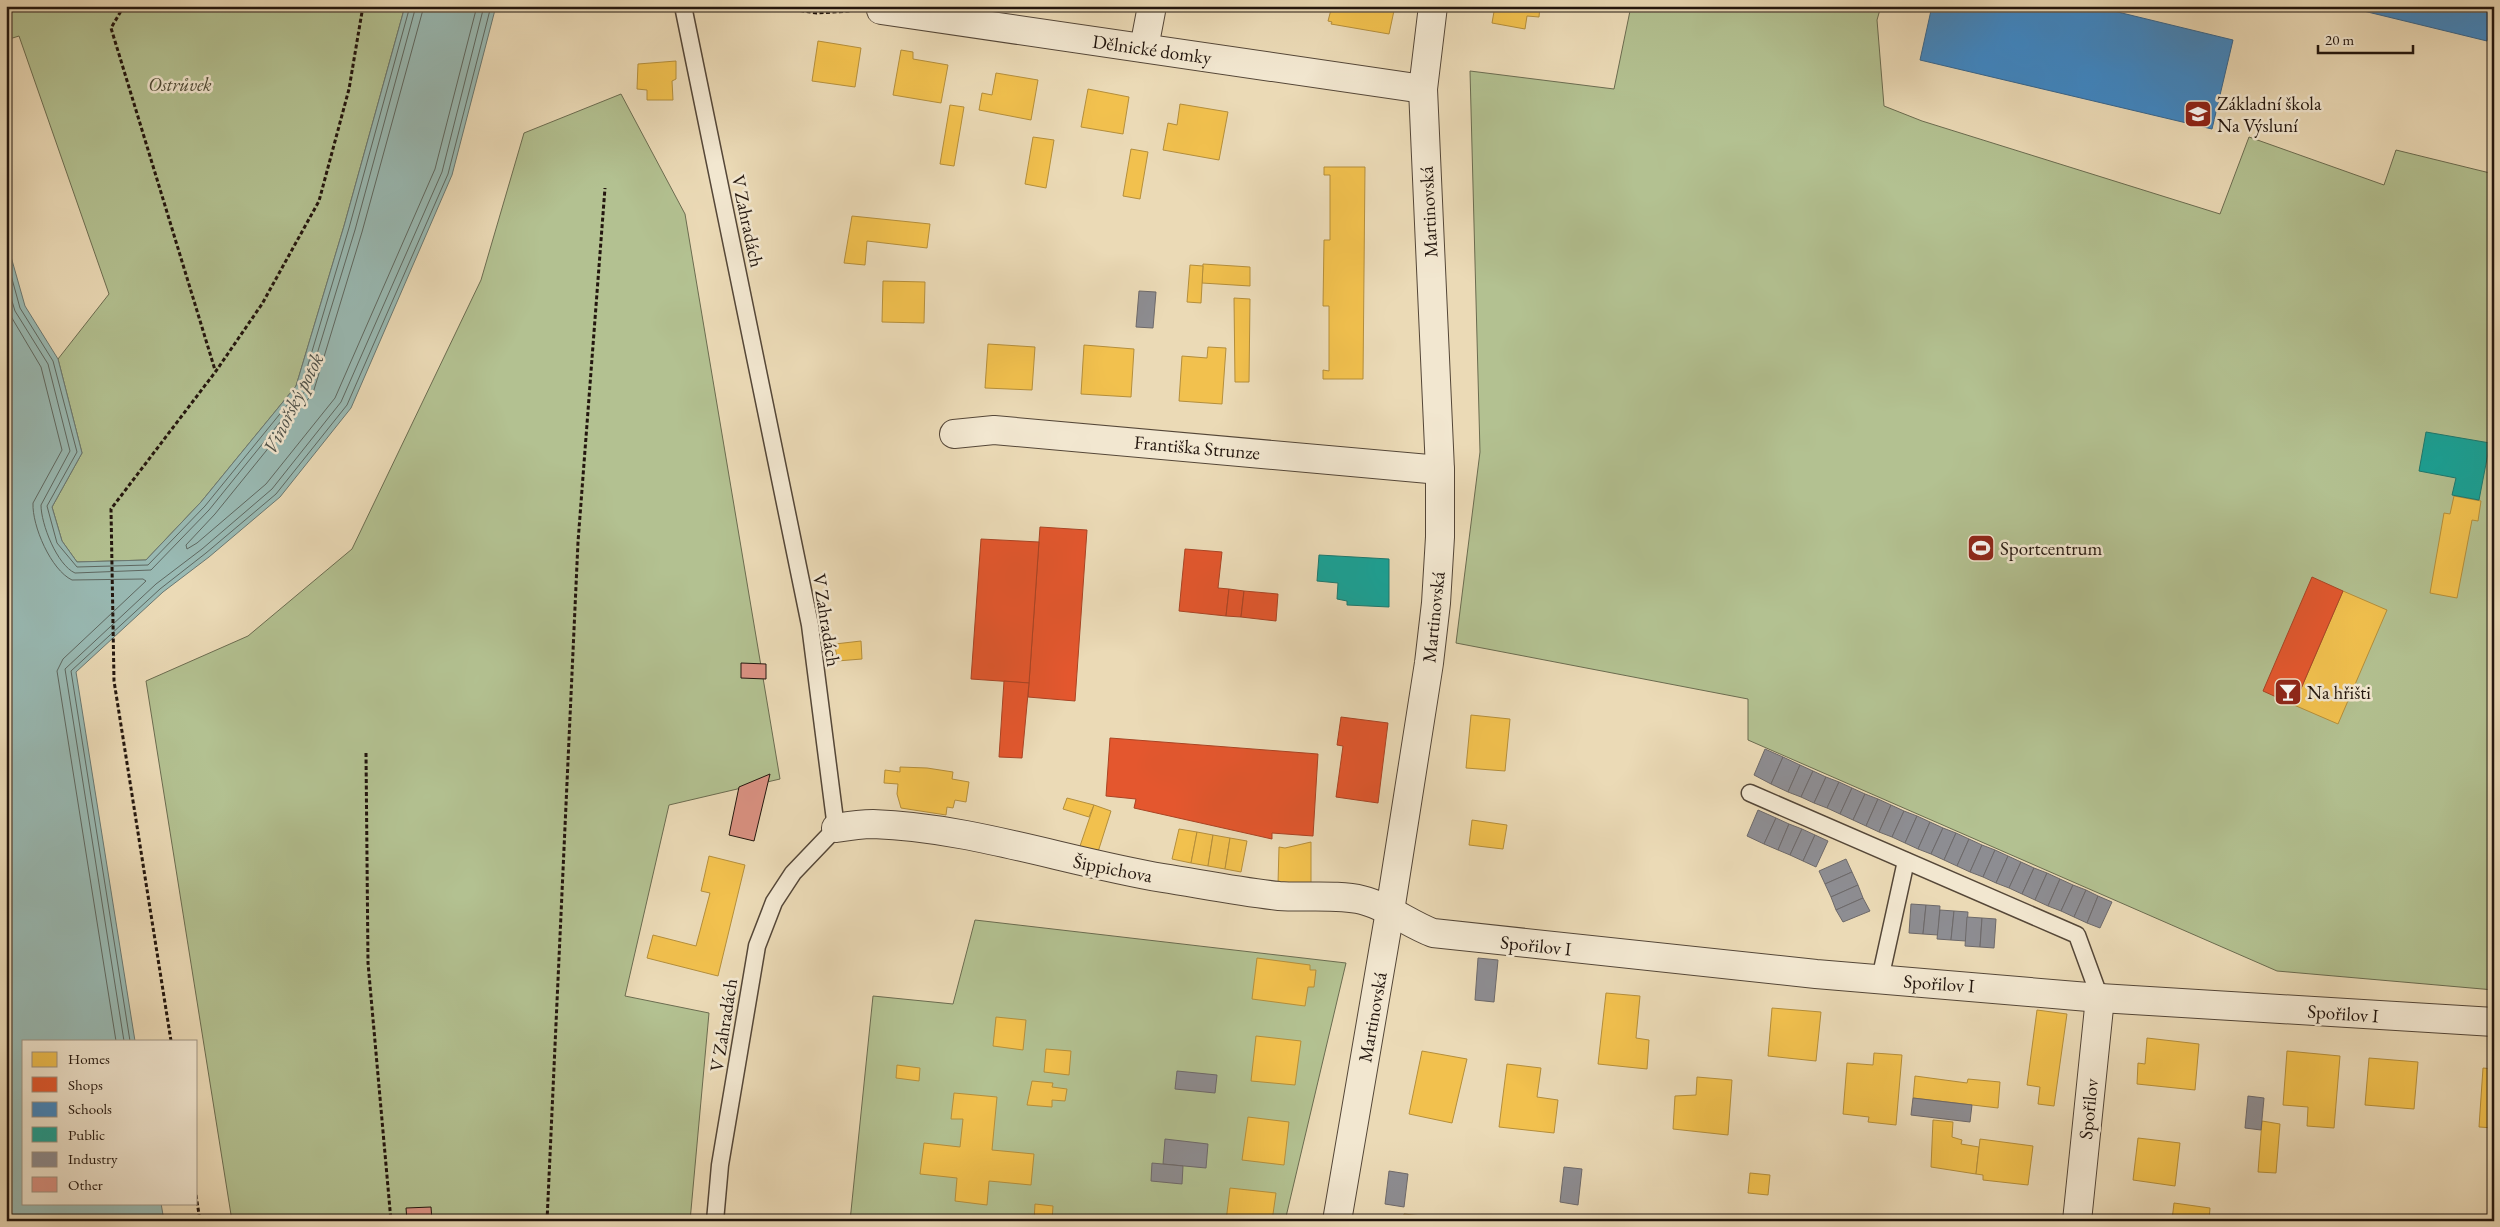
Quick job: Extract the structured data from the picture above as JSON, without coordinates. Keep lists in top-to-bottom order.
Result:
{
  "streets": {
    "street": [
      "Dělnické domky",
      "Martinovská",
      "Františka Strunze",
      "Šippichova",
      "Spořilov I",
      "Spořilov"
    ],
    "lane": ["V Zahradách"]
  },
  "crossings": [
    ["Dělnické domky", "Martinovská"],
    ["Martinovská", "Františka Strunze"],
    ["Martinovská", "Šippichova"],
    ["Martinovská", "Spořilov I"],
    ["V Zahradách", "Šippichova"],
    ["Šippichova", "Spořilov I"],
    ["Spořilov I", "Spořilov"]
  ],
  "water": ["Vinořský potok"],
  "parks": ["Ostrůvek"],
  "places": {
    "school or university": ["Základní škola Na Výsluní"],
    "sports": ["Sportcentrum"],
    "bar": ["Na hřišti"]
  },
  "legend": [
    "Homes",
    "Shops",
    "Schools",
    "Public",
    "Industry",
    "Other"
  ],
  "scale_bar": "20 m"
}
